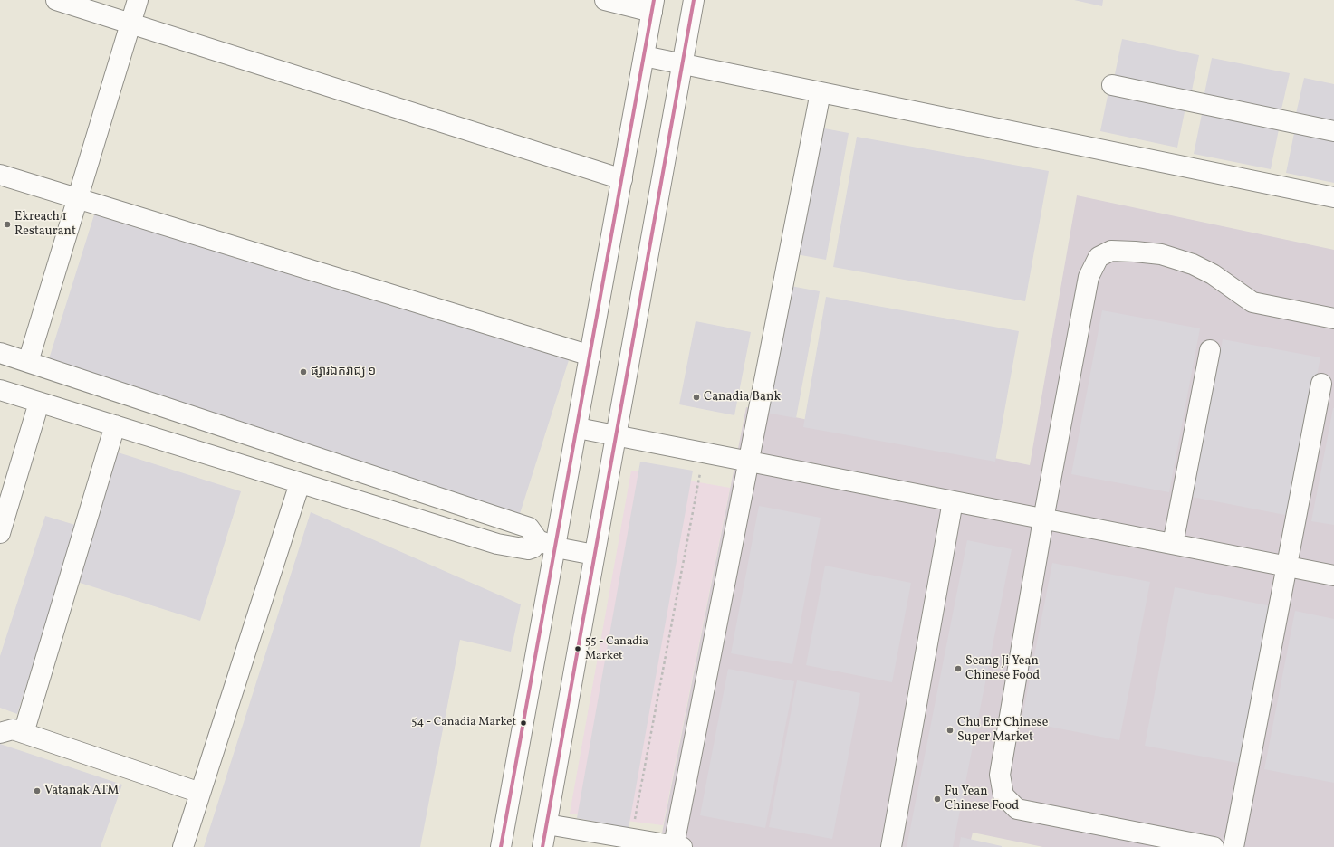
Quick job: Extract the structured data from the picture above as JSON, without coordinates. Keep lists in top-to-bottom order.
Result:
{
  "places": [
    "Ekreach 1 Restaurant",
    "ផ្សារឯករាជ្យ ១",
    "Canadia Bank",
    "55 - Canadia Market",
    "Seang Ji Yean Chinese Food",
    "54 - Canadia Market",
    "Chu Err Chinese Super Market",
    "Vatanak ATM",
    "Fu Yean Chinese Food"
  ]
}
